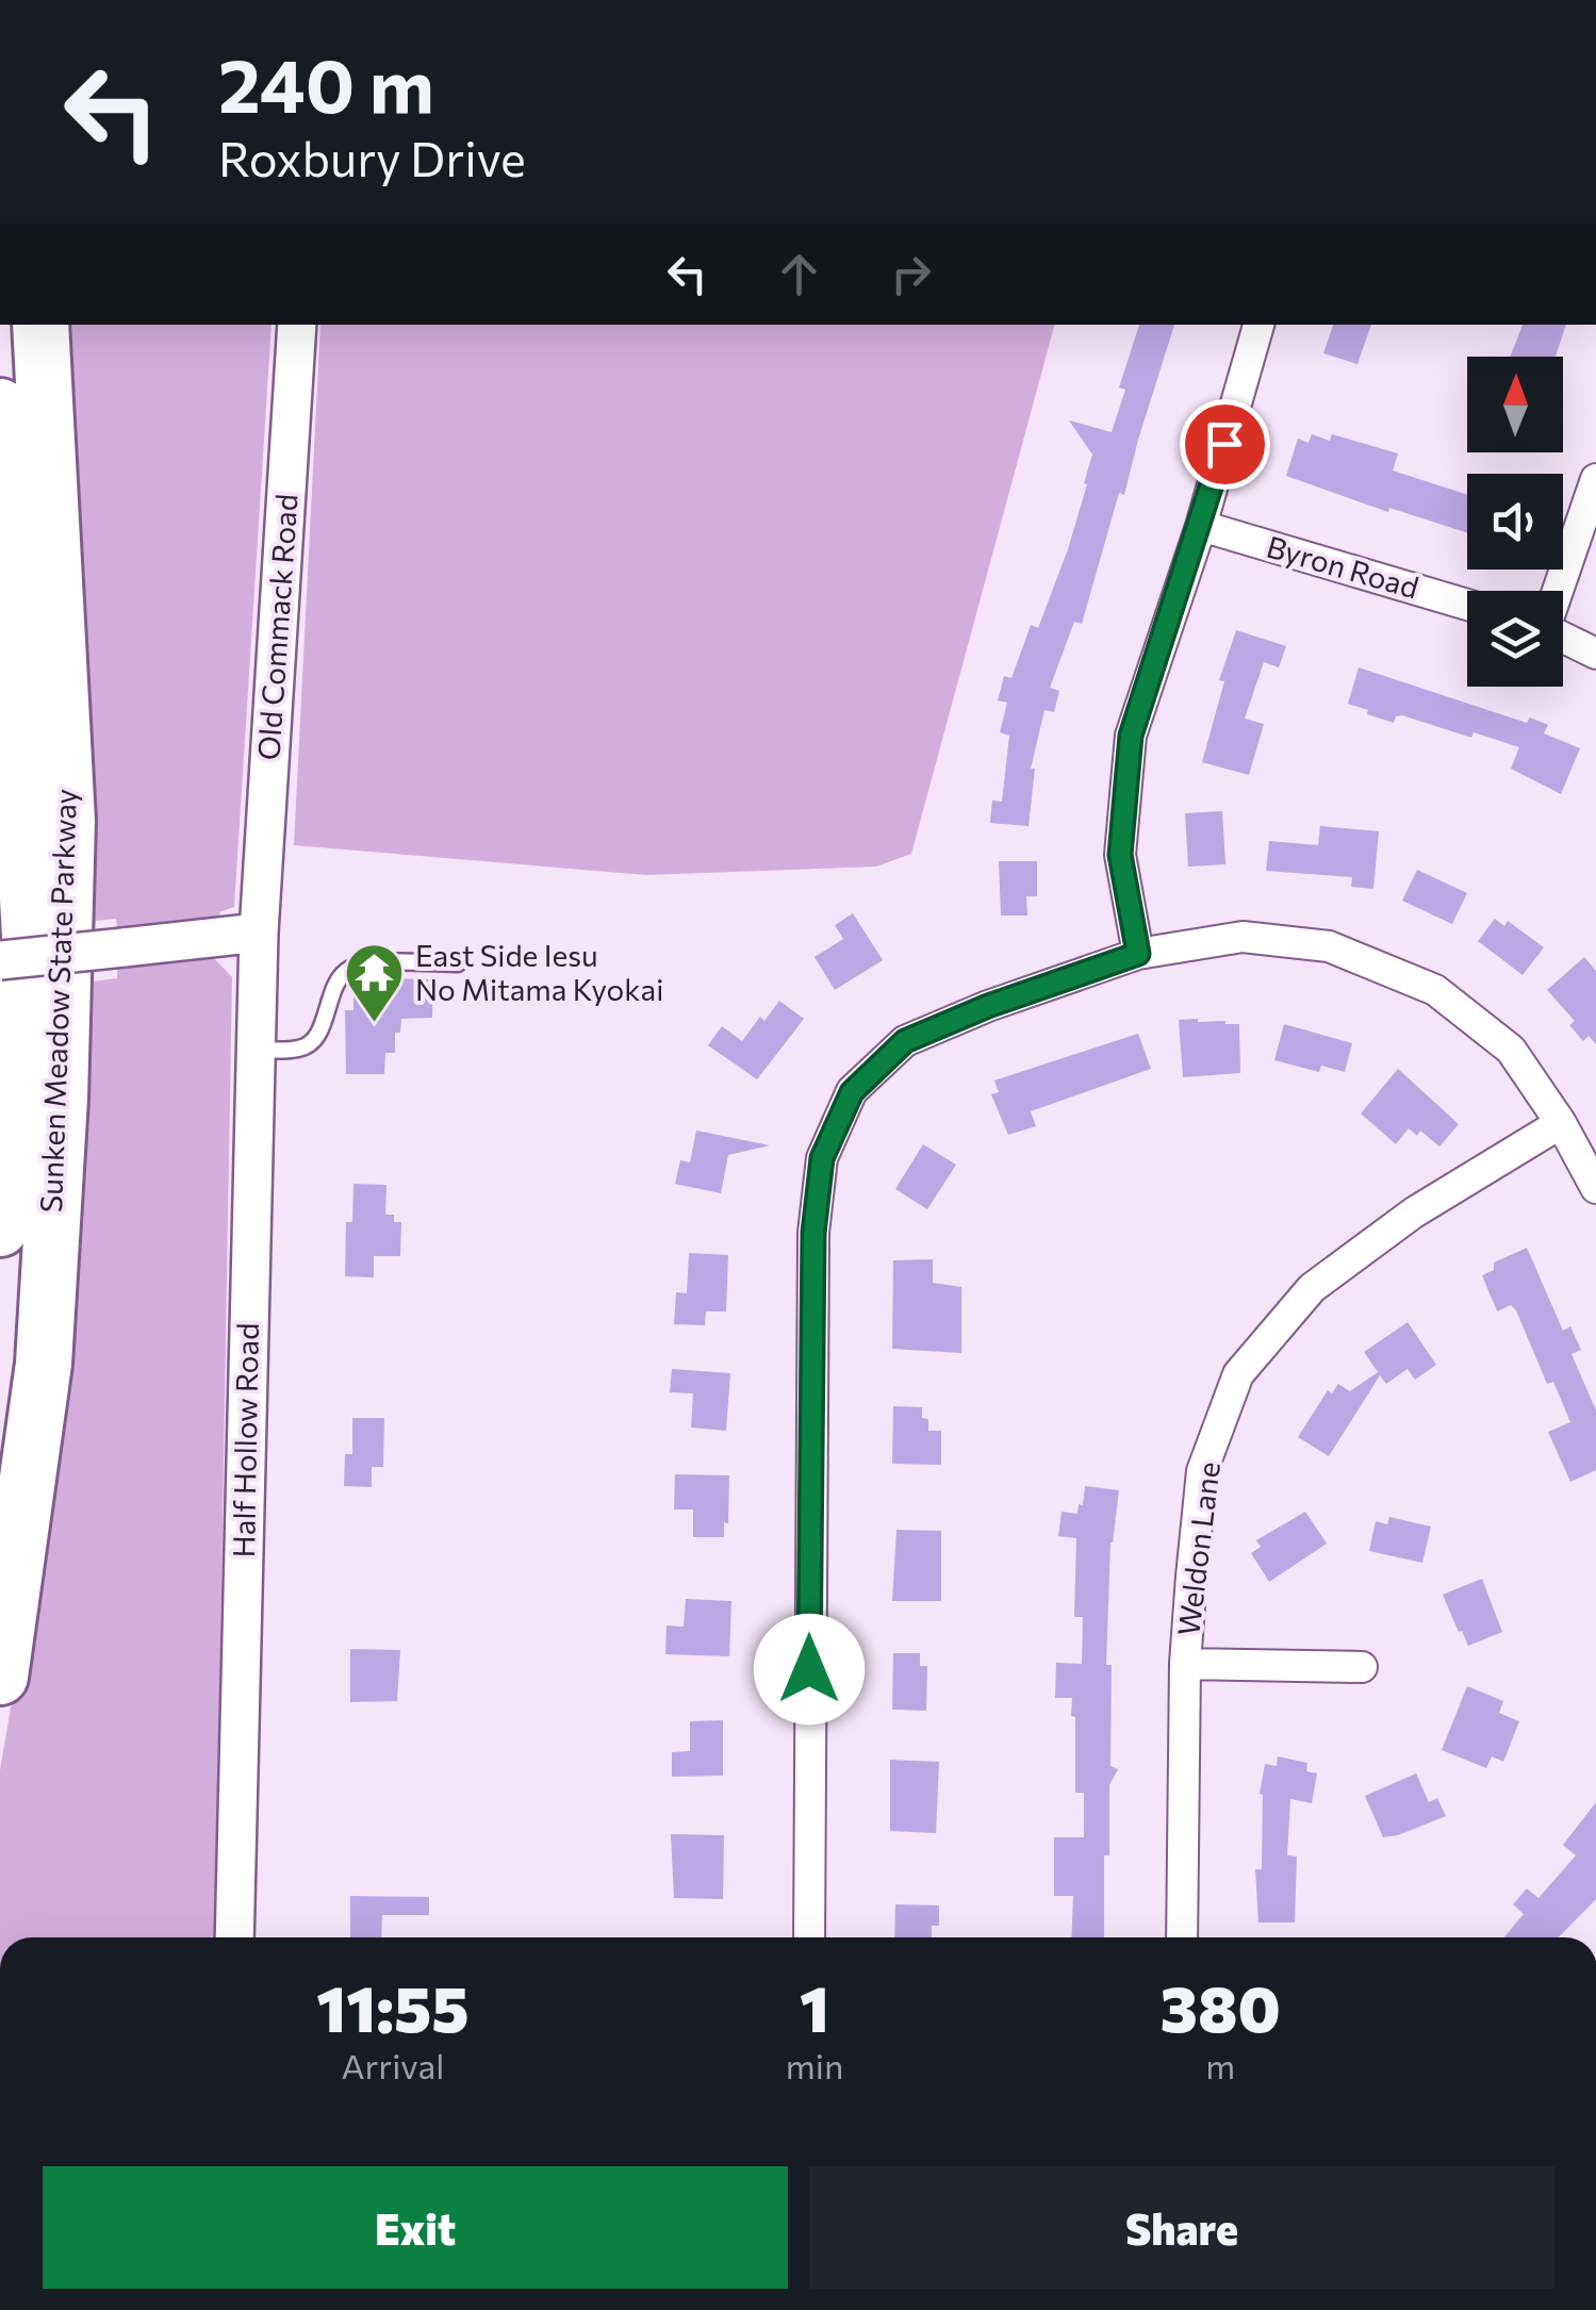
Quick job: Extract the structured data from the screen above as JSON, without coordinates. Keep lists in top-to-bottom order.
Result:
{
  "streets": {
    "highway": ["Sunken Meadow State Parkway"],
    "street": [
      "Byron Road",
      "Old Commack Road",
      "Half Hollow Road",
      "Weldon Lane"
    ]
  },
  "crossings": [
    ["Old Commack Road", "Half Hollow Road"]
  ],
  "places": {
    "temple": ["East Side Iesu No Mitama Kyokai"]
  },
  "north": "top",
  "page": {
    "turn": ["240 m", "Roxbury Drive"],
    "eta": [
      "11:55",
      "Arrival",
      "1",
      "min",
      "380",
      "m"
    ],
    "buttons": ["Exit", "Share"]
  }
}
